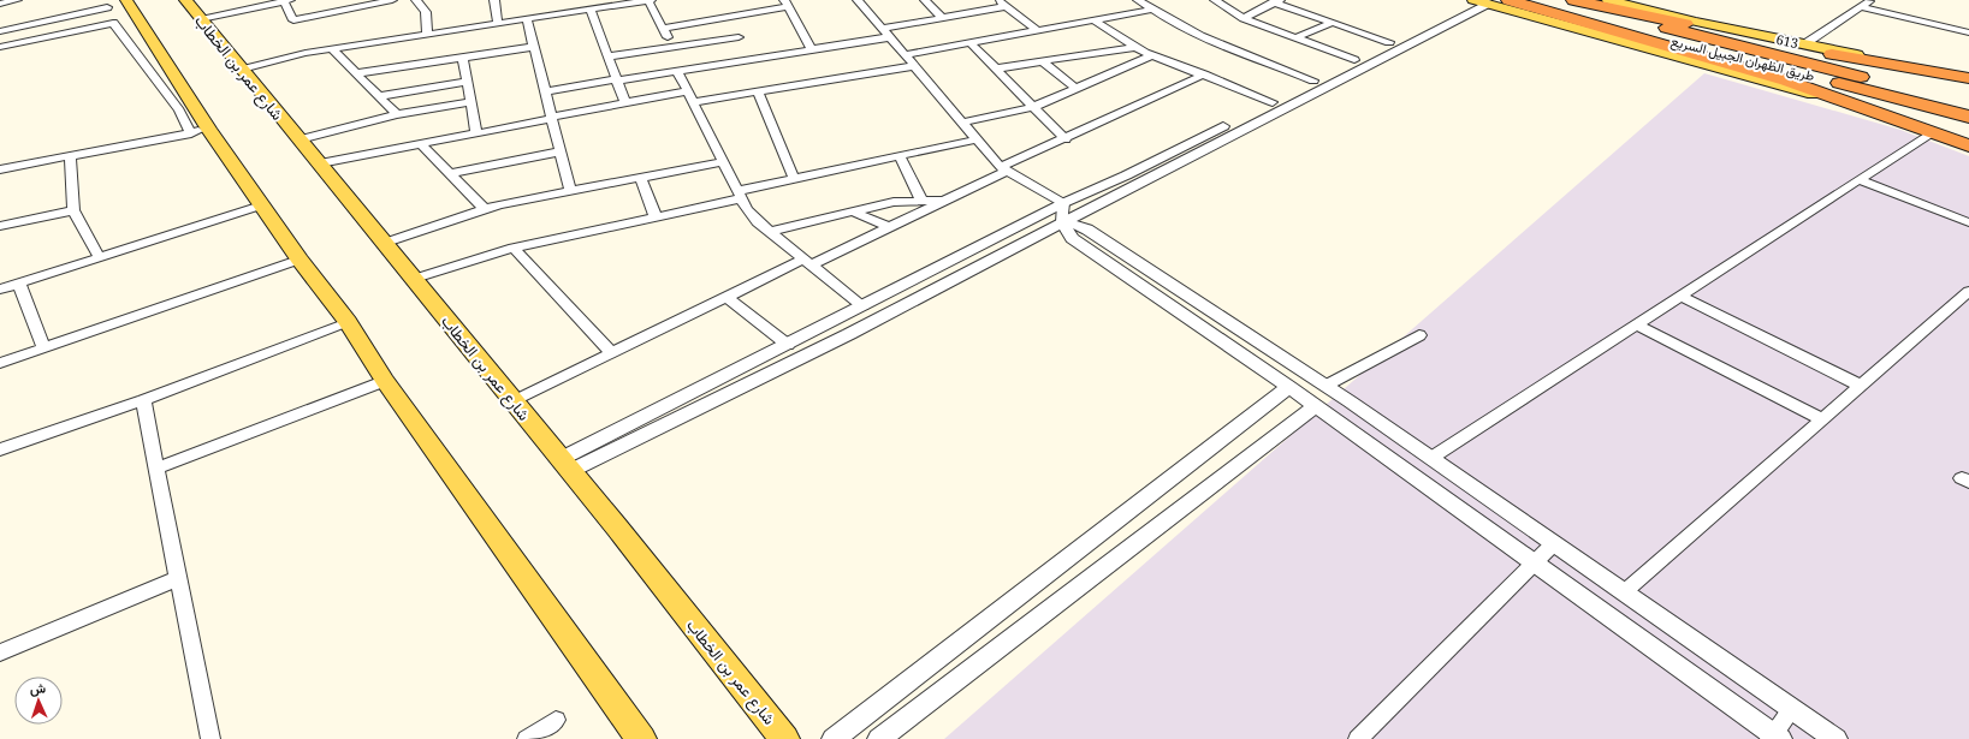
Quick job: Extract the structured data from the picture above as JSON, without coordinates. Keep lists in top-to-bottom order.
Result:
{
  "streets": {
    "highway": ["613", "طريق الظهران الجبيل السريع"],
    "main road": ["شارع عمر بن الخطاب"]
  },
  "north": "top"
}
